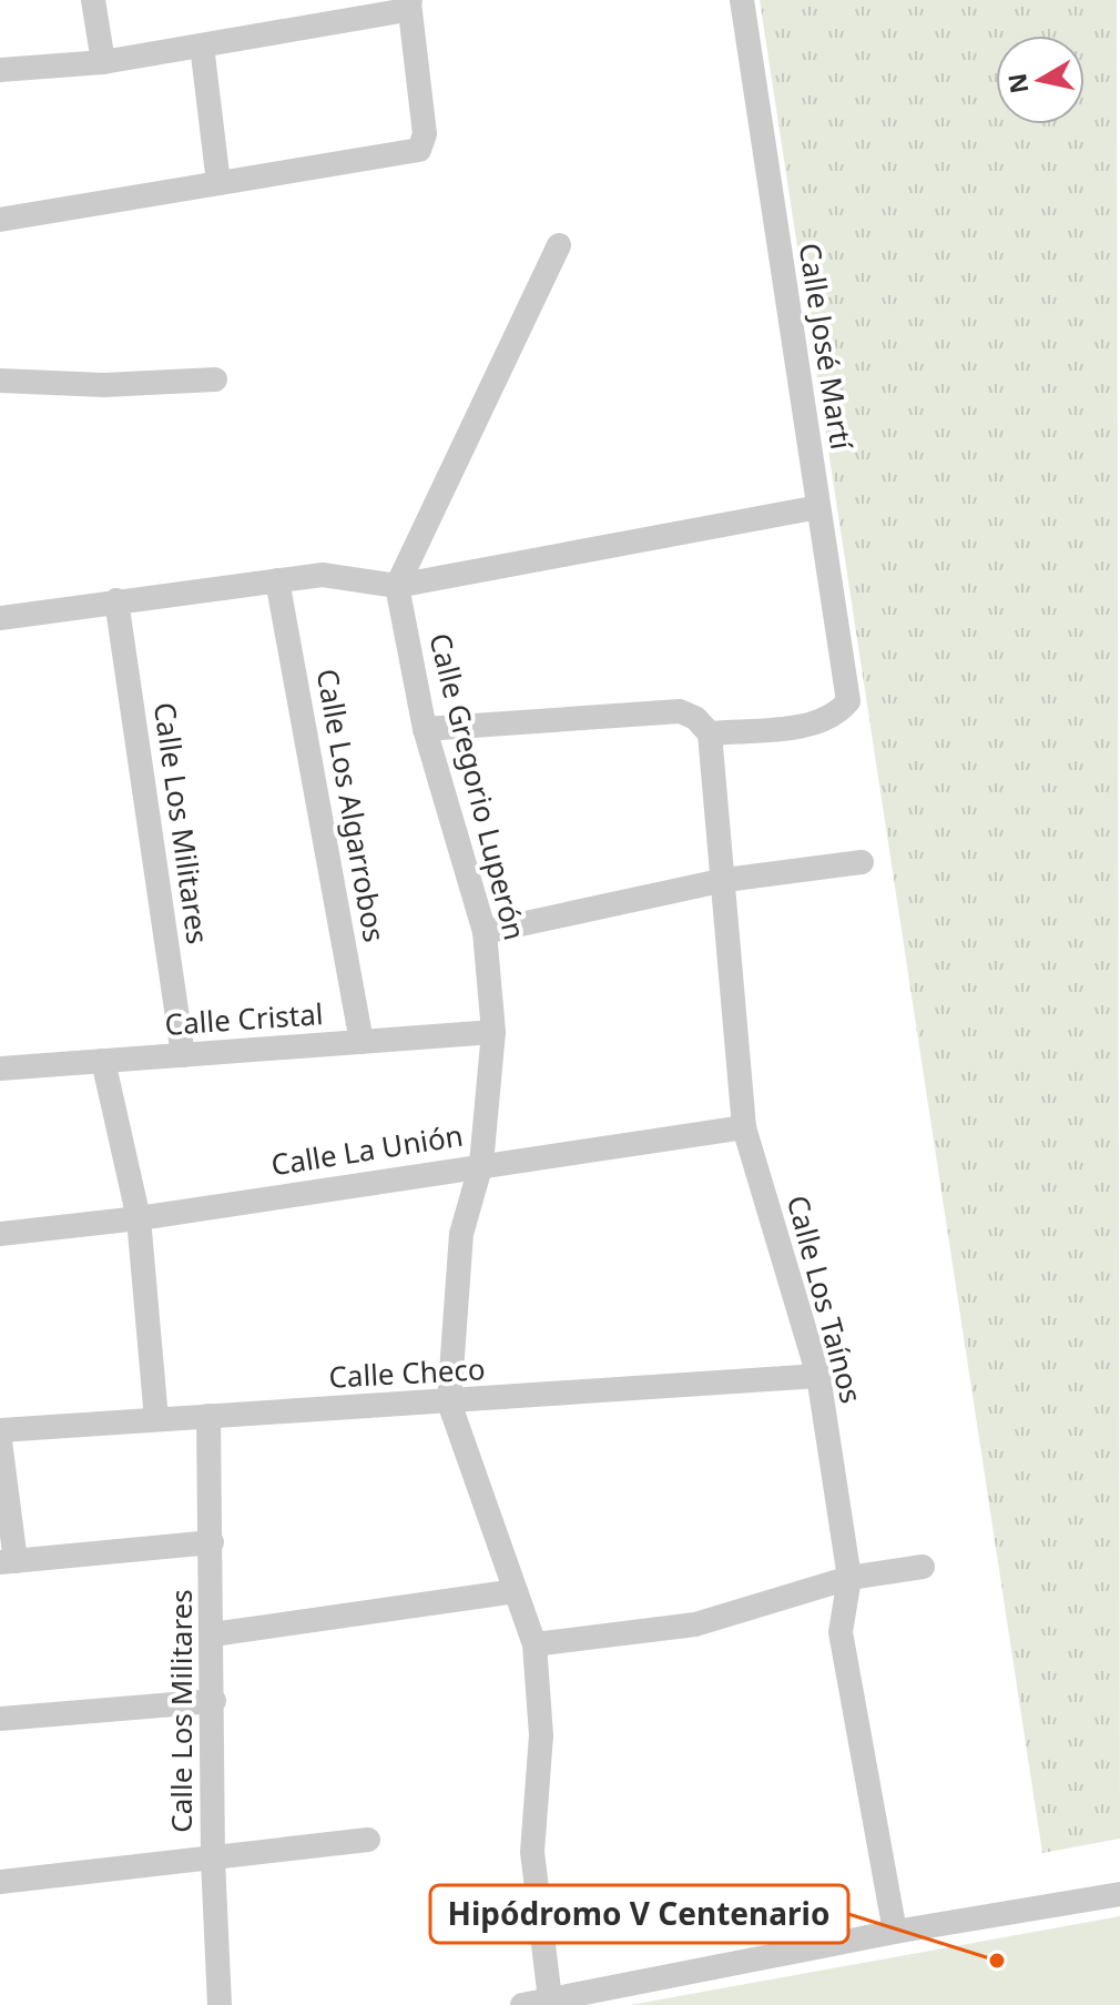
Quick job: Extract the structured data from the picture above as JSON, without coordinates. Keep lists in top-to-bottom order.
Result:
{
  "streets": {
    "street": [
      "Calle José Martí",
      "Calle Gregorio Luperón",
      "Calle Los Algarrobos",
      "Calle Los Militares",
      "Calle Cristal",
      "Calle La Unión",
      "Calle Los Taínos",
      "Calle Checo"
    ]
  },
  "crossings": [
    ["Calle José Martí", "Calle Los Taínos"],
    ["Calle Gregorio Luperón", "Calle Cristal"],
    ["Calle Gregorio Luperón", "Calle La Unión"],
    ["Calle Gregorio Luperón", "Calle Checo"],
    ["Calle Los Algarrobos", "Calle Cristal"],
    ["Calle Los Militares", "Calle Cristal"],
    ["Calle Los Militares", "Calle Checo"],
    ["Calle La Unión", "Calle Los Taínos"],
    ["Calle Los Taínos", "Calle Checo"]
  ],
  "places": ["Hipódromo V Centenario"],
  "north": "left"
}
